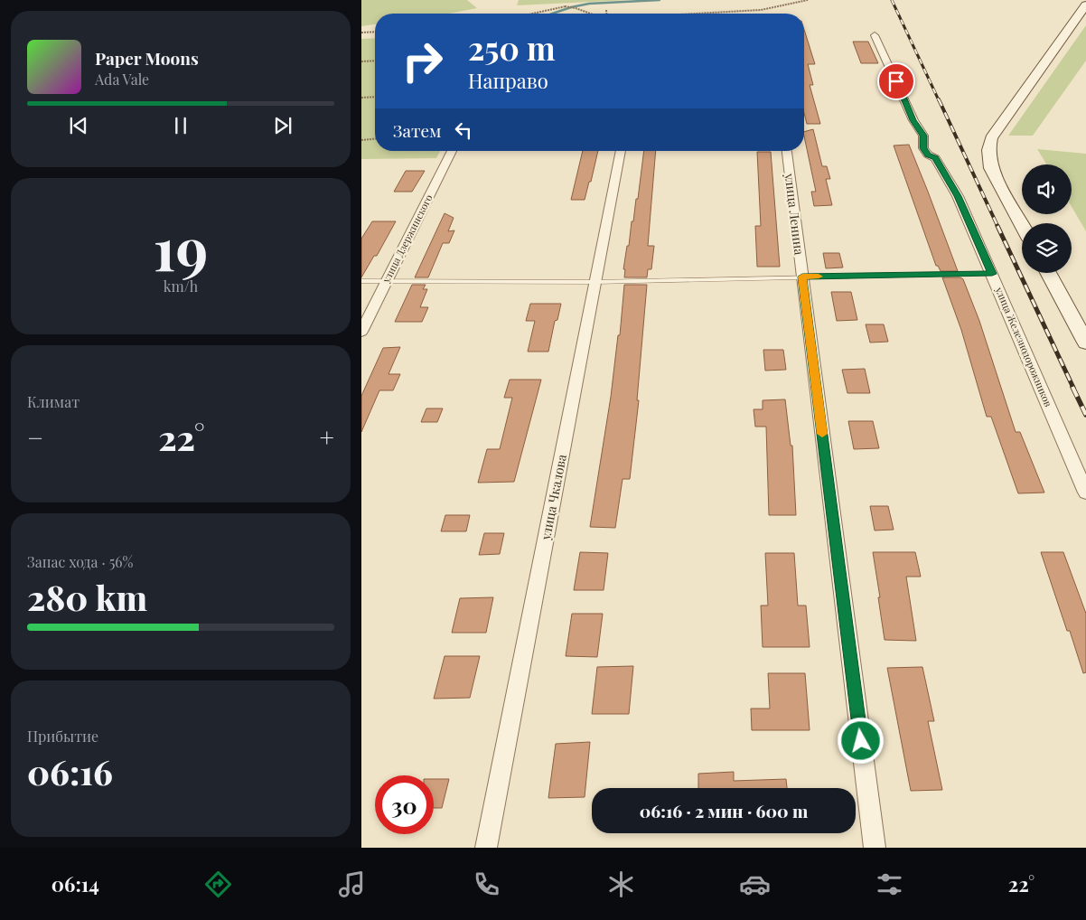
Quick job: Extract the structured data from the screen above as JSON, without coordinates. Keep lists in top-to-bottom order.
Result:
{
  "streets": {
    "street": [
      "улица Ленина",
      "улица Дзержинского",
      "улица Железнодорожников",
      "улица Чкалова"
    ]
  },
  "page": {
    "turn": ["250 m", "Направо"],
    "song": ["Paper Moons", "Ada Vale"],
    "then": "Затем",
    "tile": [
      ["19", "km/h"],
      "Климат",
      ["Запас хода · 56%", "280 km"],
      ["Прибытие", "06:16"]
    ],
    "heat": ["−", "22°", "+"],
    "limit": "30",
    "trip": "06:16 · 2 мин · 600 m",
    "tabs": ["06:14", "22°"]
  }
}
